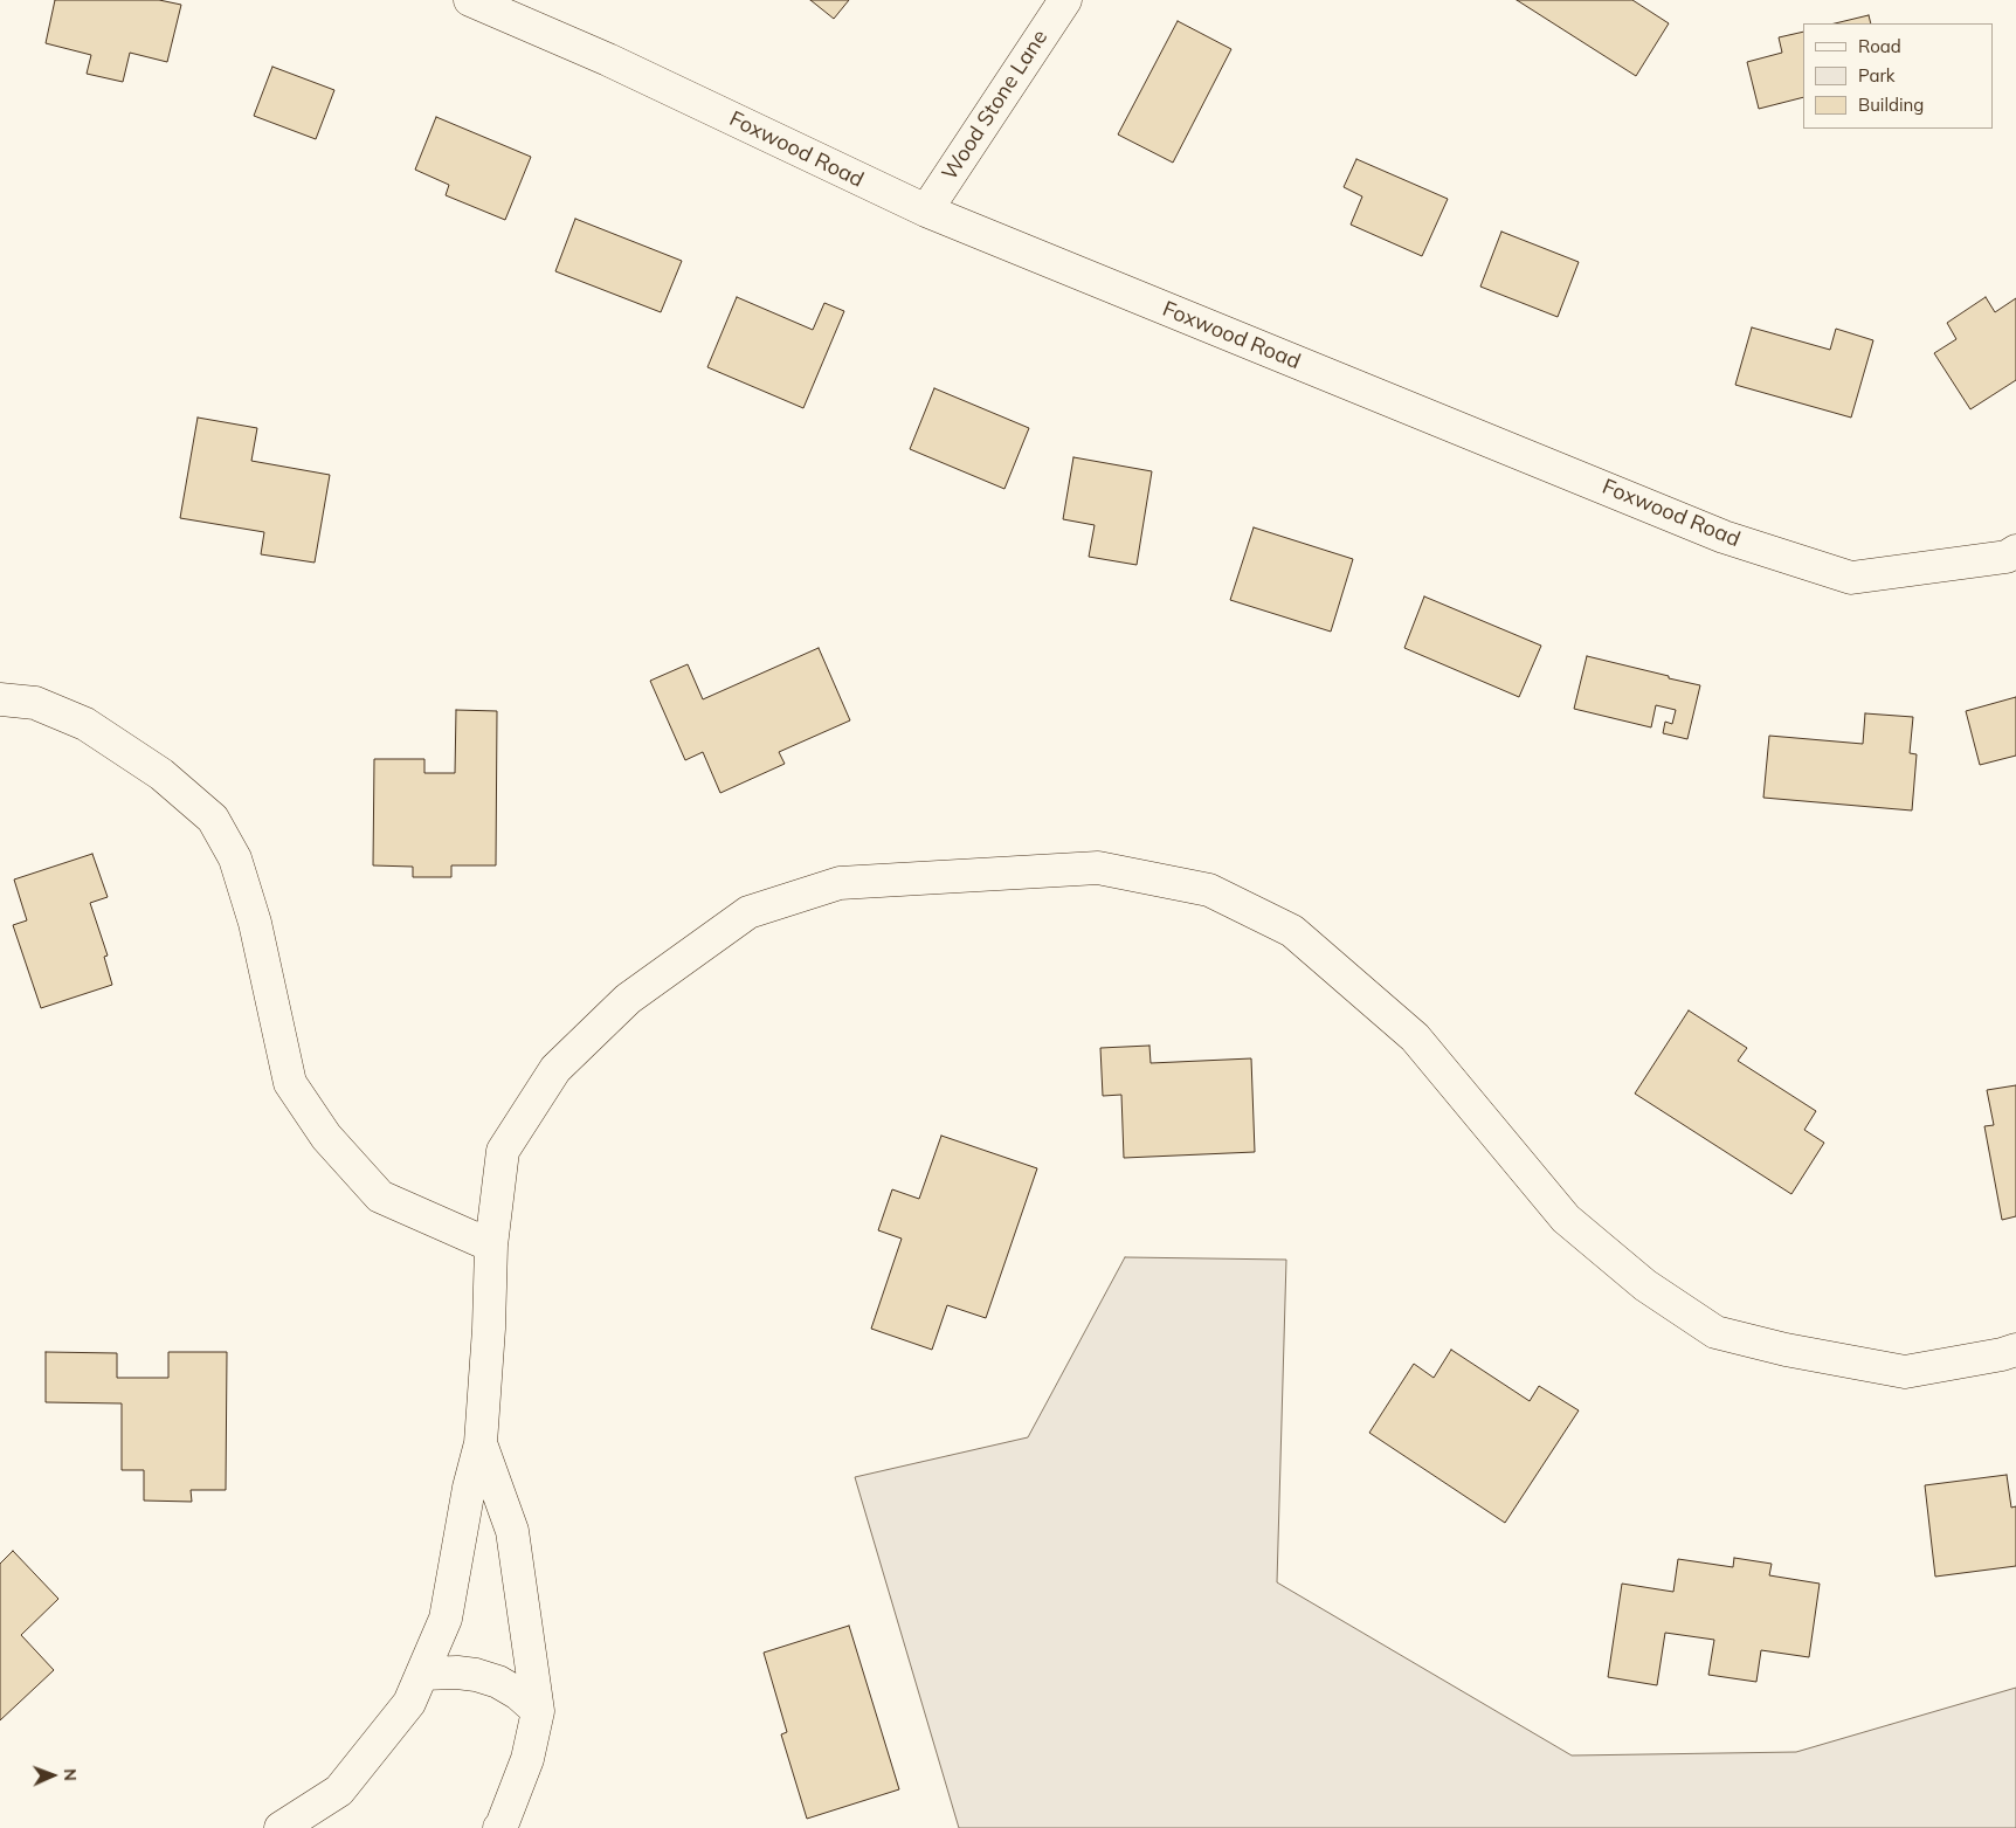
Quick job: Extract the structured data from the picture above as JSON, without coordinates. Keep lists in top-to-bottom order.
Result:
{
  "streets": {
    "street": ["Wood Stone Lane", "Foxwood Road"]
  },
  "crossings": [
    ["Wood Stone Lane", "Foxwood Road"]
  ],
  "legend": ["Road", "Park", "Building"],
  "north": "right"
}
